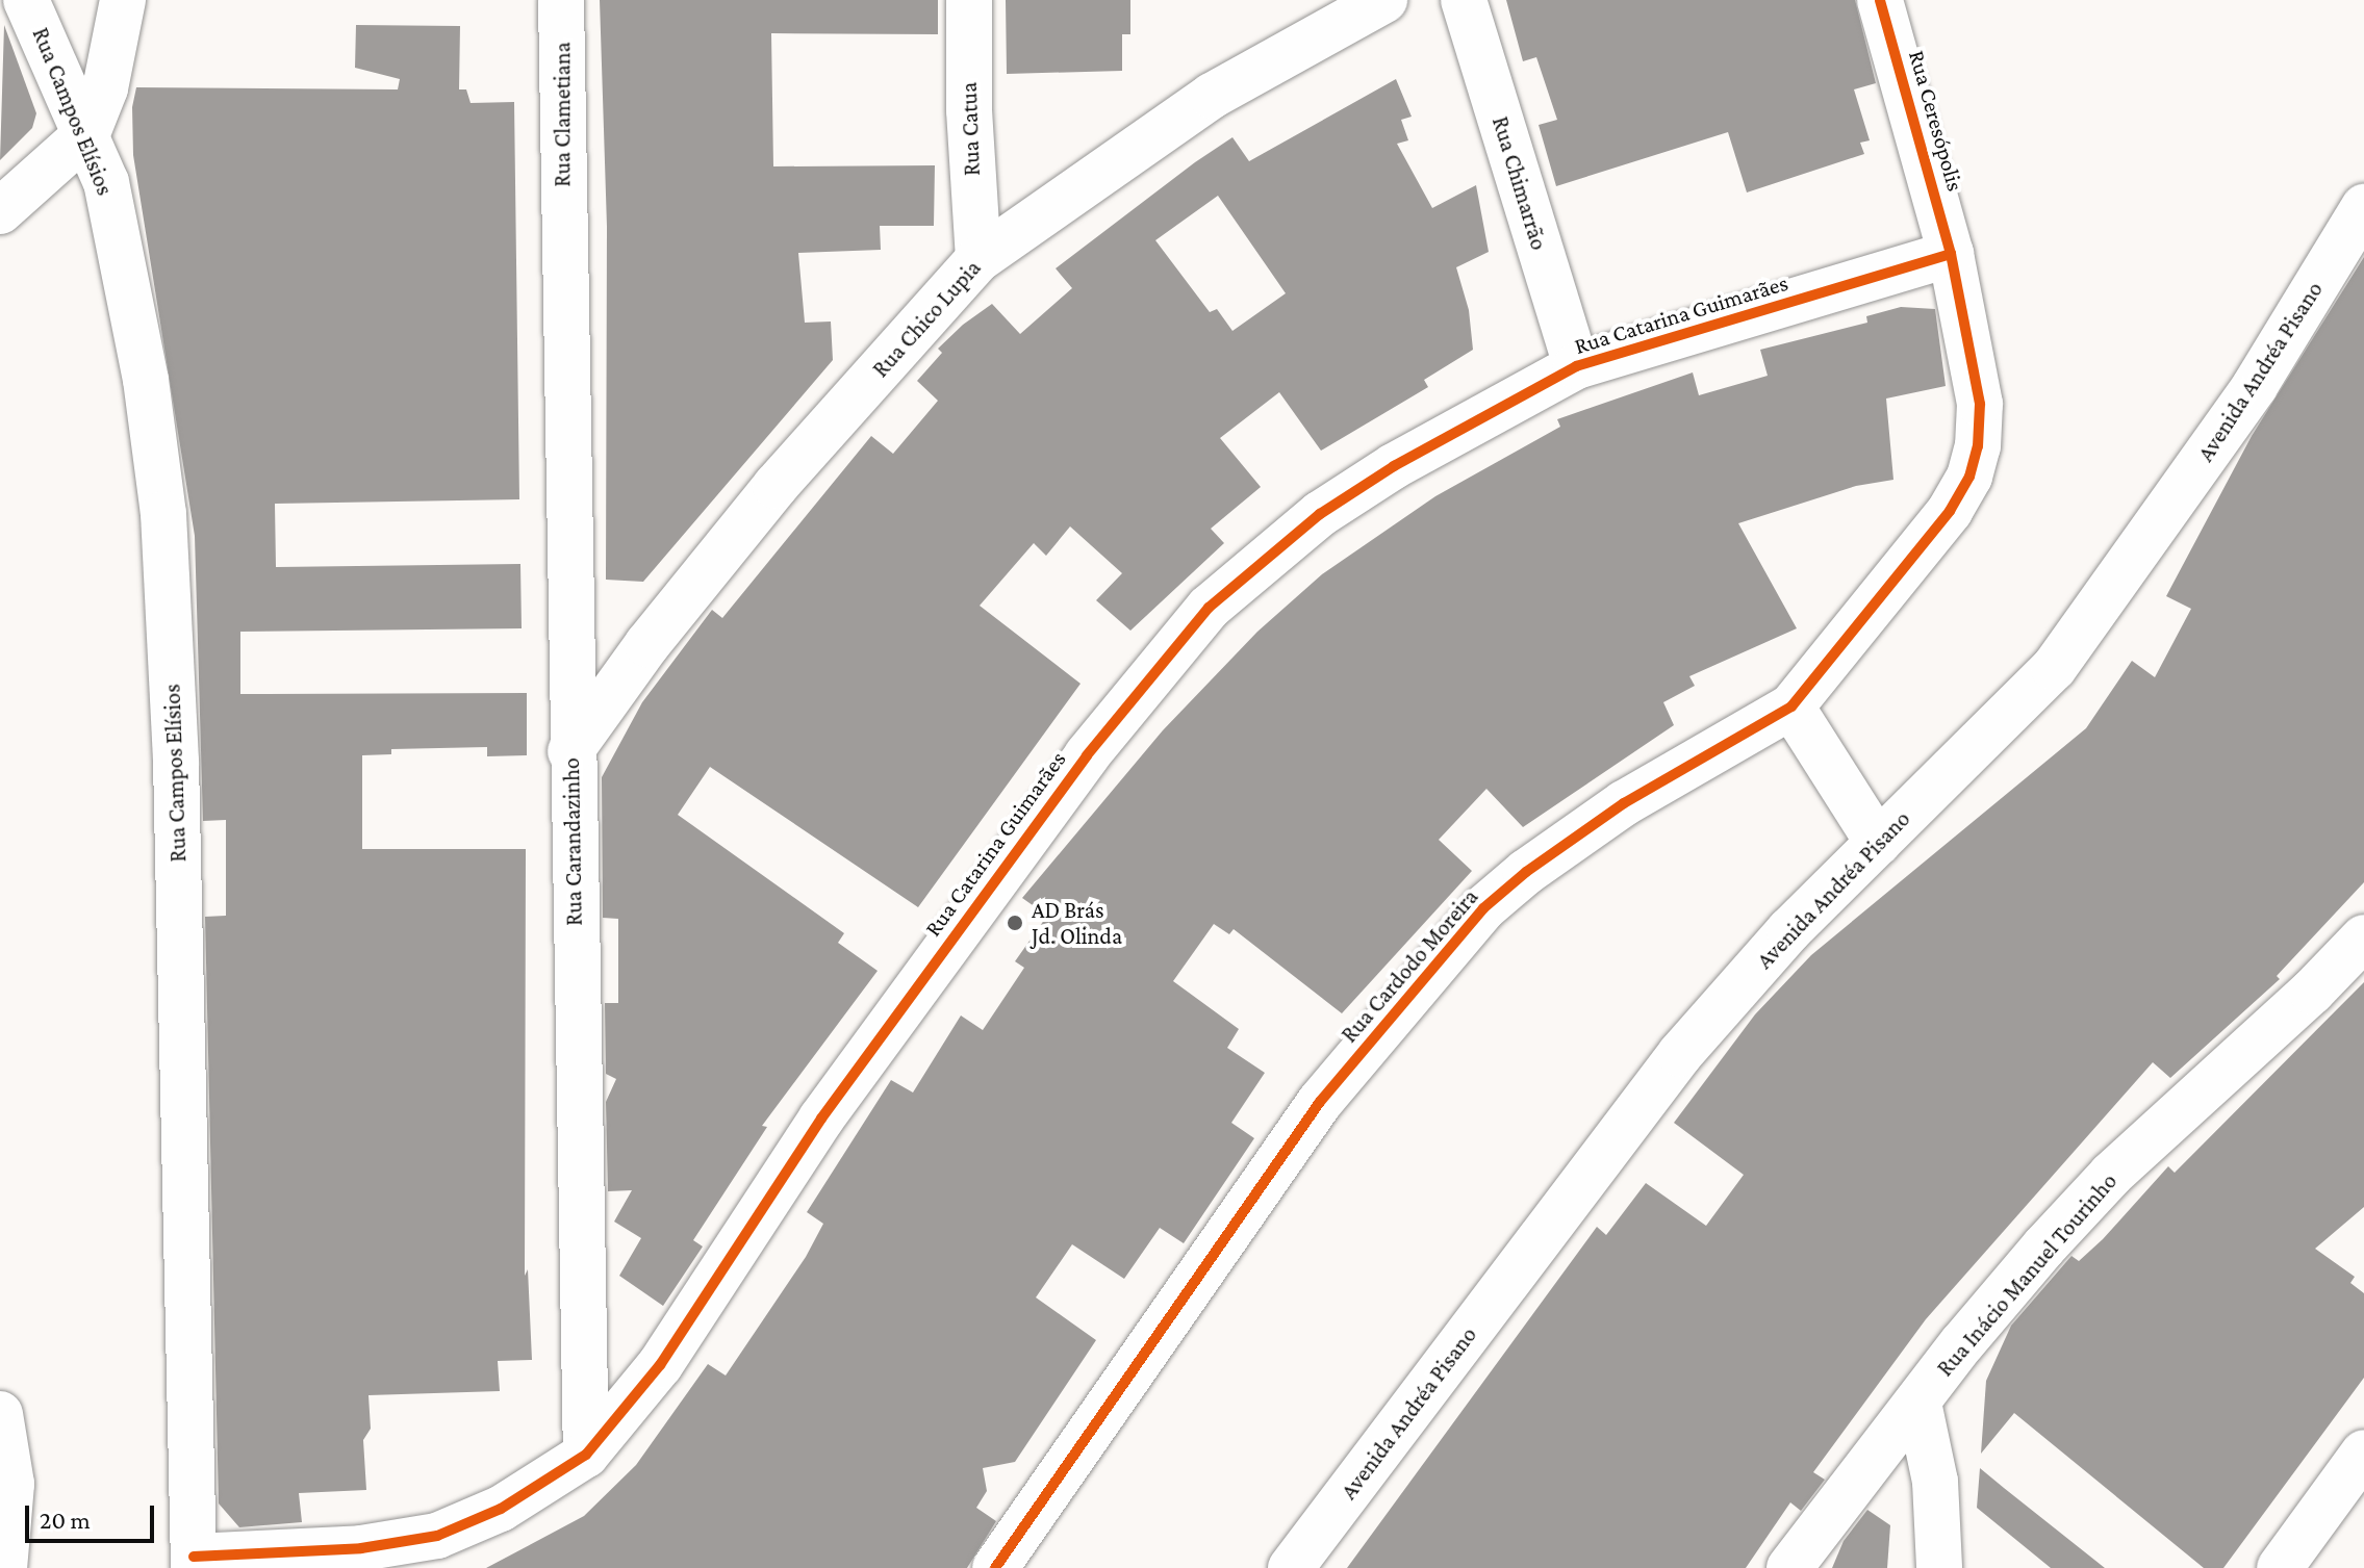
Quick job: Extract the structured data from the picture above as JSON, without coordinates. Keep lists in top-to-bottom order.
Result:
{
  "streets": {
    "street": [
      "Rua Campos Elísios",
      "Rua Clametiana",
      "Rua Ceresópolis",
      "Rua Catua",
      "Rua Chimarrão",
      "Rua Catarina Guimarães",
      "Rua Chico Lupia",
      "Avenida Andréa Pisano",
      "Rua Carandazinho",
      "Rua Cardodo Moreira",
      "Rua Inácio Manuel Tourinho"
    ]
  },
  "crossings": [
    ["Rua Campos Elísios", "Rua Catarina Guimarães"],
    ["Rua Clametiana", "Rua Carandazinho"],
    ["Rua Ceresópolis", "Rua Catarina Guimarães"],
    ["Rua Ceresópolis", "Rua Cardodo Moreira"],
    ["Rua Catua", "Rua Chico Lupia"],
    ["Rua Chimarrão", "Rua Catarina Guimarães"],
    ["Rua Catarina Guimarães", "Rua Carandazinho"],
    ["Rua Catarina Guimarães", "Rua Cardodo Moreira"],
    ["Rua Chico Lupia", "Rua Carandazinho"]
  ],
  "places": ["AD Brás Jd. Olinda"],
  "scale_bar": "20 m"
}
